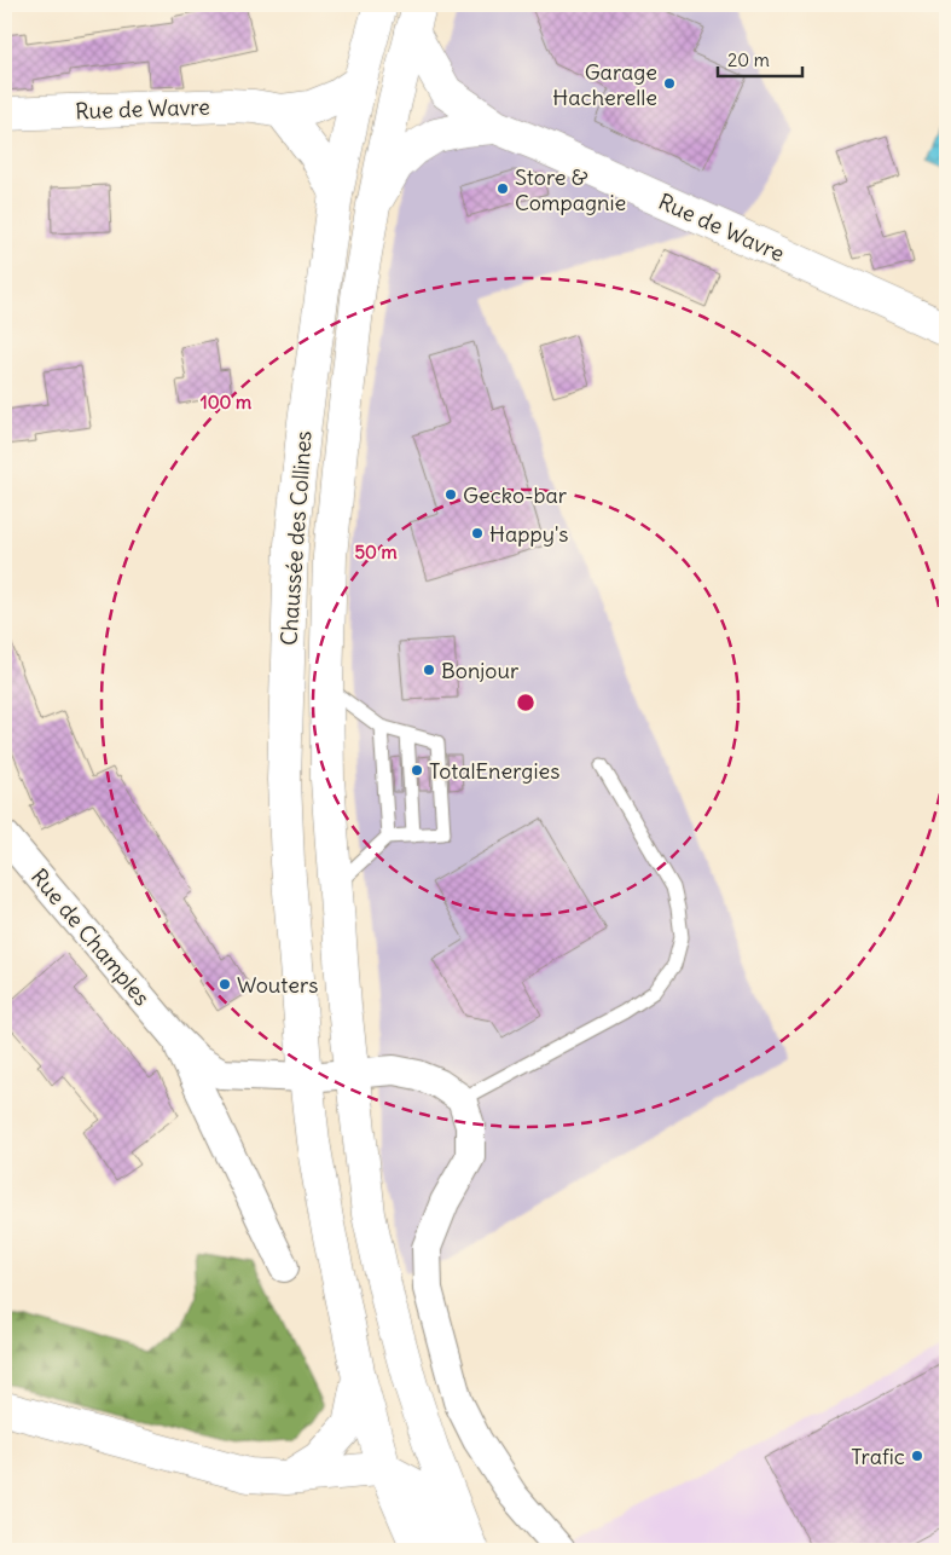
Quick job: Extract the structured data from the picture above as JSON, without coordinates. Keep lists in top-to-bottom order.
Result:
{
  "streets": {
    "main road": ["Rue de Wavre", "Chaussée des Collines"],
    "street": ["Rue de Champles"]
  },
  "crossings": [
    ["Rue de Wavre", "Chaussée des Collines"],
    ["Chaussée des Collines", "Rue de Champles"]
  ],
  "places": [
    "Garage Hacherelle",
    "Store & Compagnie",
    "Gecko-bar",
    "Happy's",
    "Bonjour",
    "TotalEnergies",
    "Wouters",
    "Trafic"
  ],
  "scale_bar": "20 m",
  "rings": ["100 m", "50 m"]
}
